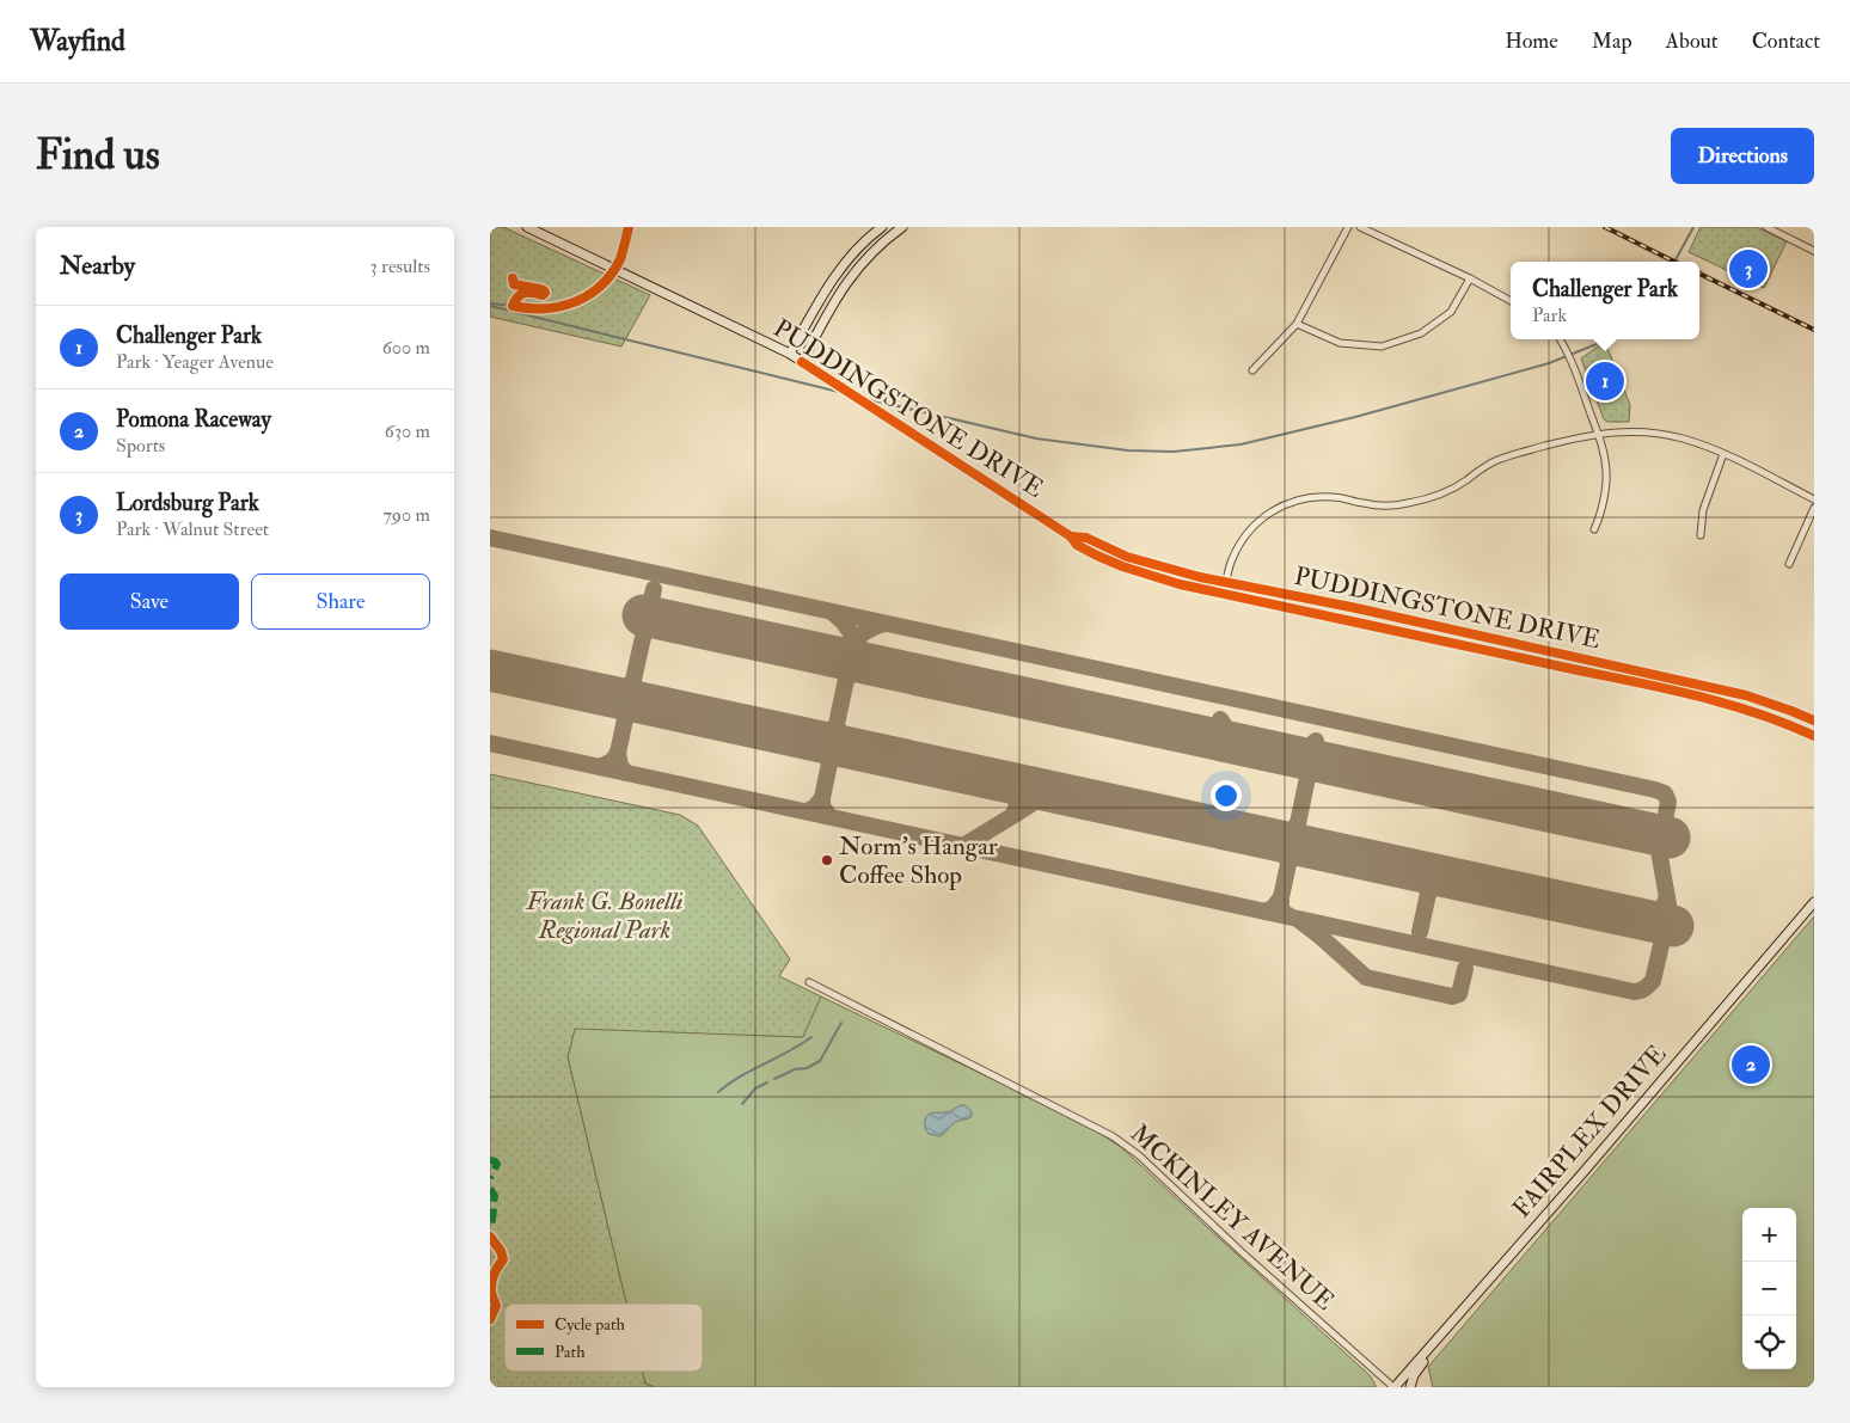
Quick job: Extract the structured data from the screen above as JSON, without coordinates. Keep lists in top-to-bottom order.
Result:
{
  "streets": {
    "street": ["PUDDINGSTONE DRIVE", "FAIRPLEX DRIVE", "MCKINLEY AVENUE"]
  },
  "crossings": [
    ["FAIRPLEX DRIVE", "MCKINLEY AVENUE"]
  ],
  "parks": ["Frank G. Bonelli Regional Park"],
  "places": ["Norm's Hangar Coffee Shop"],
  "legend": ["Cycle path", "Path"],
  "page": {
    "header": "Wayfind",
    "nav": [
      "Home",
      "Map",
      "About",
      "Contact"
    ],
    "buttons": [
      "Directions",
      ["Save", "Share"]
    ],
    "title": "Find us",
    "heading": ["Nearby", "3 results"],
    "pins": ["3", "1", "2"],
    "popup": ["Challenger Park", "Park"],
    "list": [
      {
        "mark": "1",
        "name": "Challenger Park",
        "note": "Park · Yeager Avenue",
        "value": "600 m"
      },
      {
        "mark": "2",
        "name": "Pomona Raceway",
        "note": "Sports",
        "value": "630 m"
      },
      {
        "mark": "3",
        "name": "Lordsburg Park",
        "note": "Park · Walnut Street",
        "value": "790 m"
      }
    ],
    "map_buttons": ["+", "−"]
  }
}
